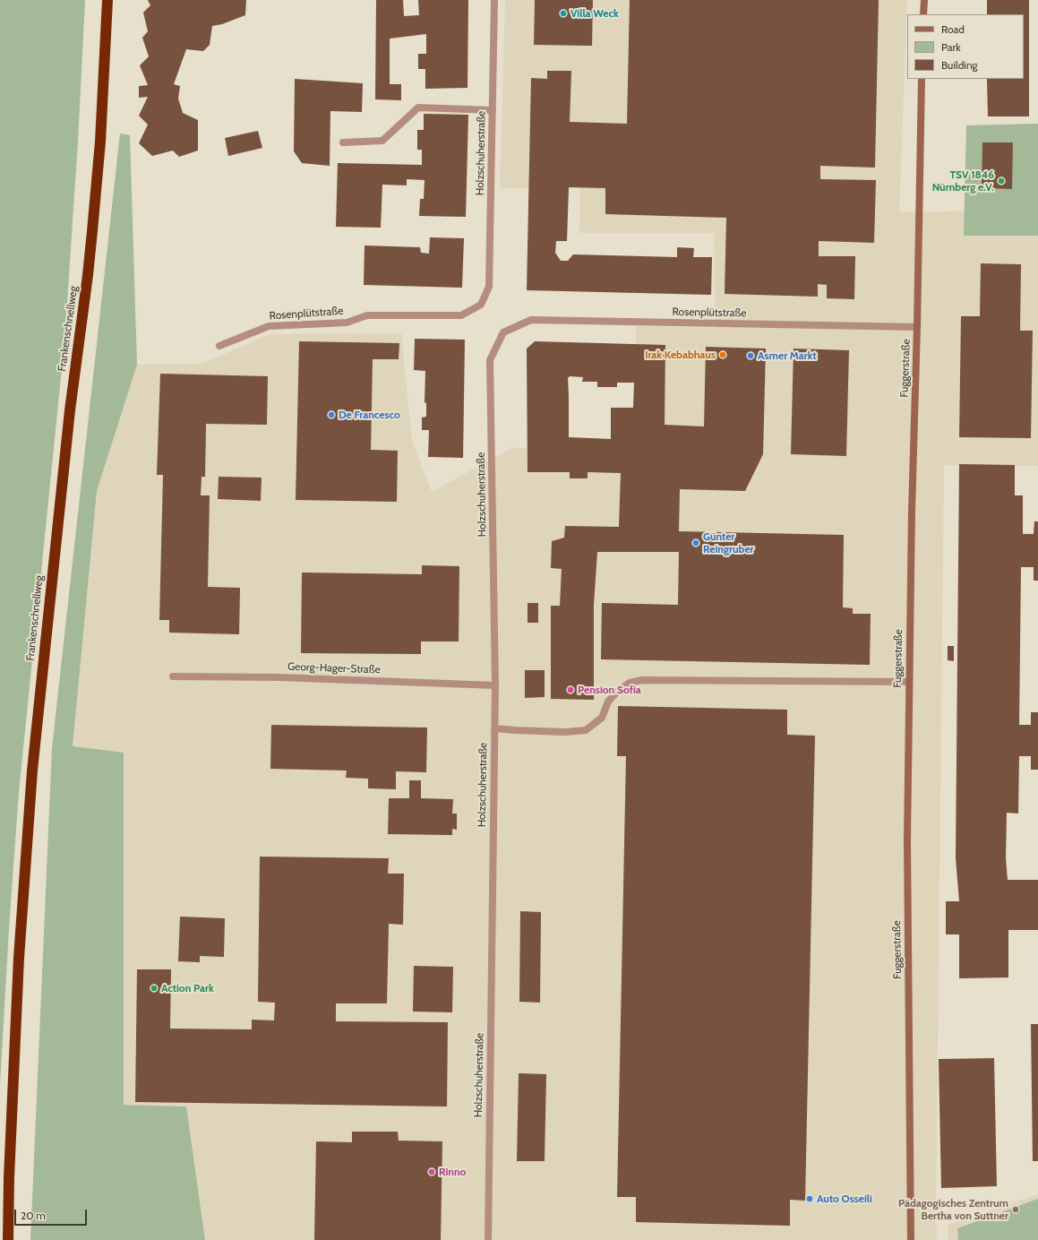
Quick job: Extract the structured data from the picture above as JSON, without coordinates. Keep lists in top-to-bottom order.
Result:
{
  "streets": {
    "highway": ["Frankenschnellweg"],
    "street": [
      "Holzschuherstraße",
      "Rosenplütstraße",
      "Fuggerstraße",
      "Georg-Hager-Straße"
    ]
  },
  "crossings": [
    ["Holzschuherstraße", "Rosenplütstraße"],
    ["Holzschuherstraße", "Georg-Hager-Straße"],
    ["Rosenplütstraße", "Fuggerstraße"]
  ],
  "places": [
    "Villa Weck",
    "TSV 1846 Nürnberg e.V.",
    "Irak Kebabhaus",
    "Asmer Markt",
    "De Francesco",
    "Günter Reingruber",
    "Pension Sofia",
    "Action Park",
    "Rinno",
    "Auto Osseili",
    "Pädagogisches Zentrum Bertha von Suttner"
  ],
  "legend": ["Road", "Park", "Building"],
  "scale_bar": "20 m"
}
